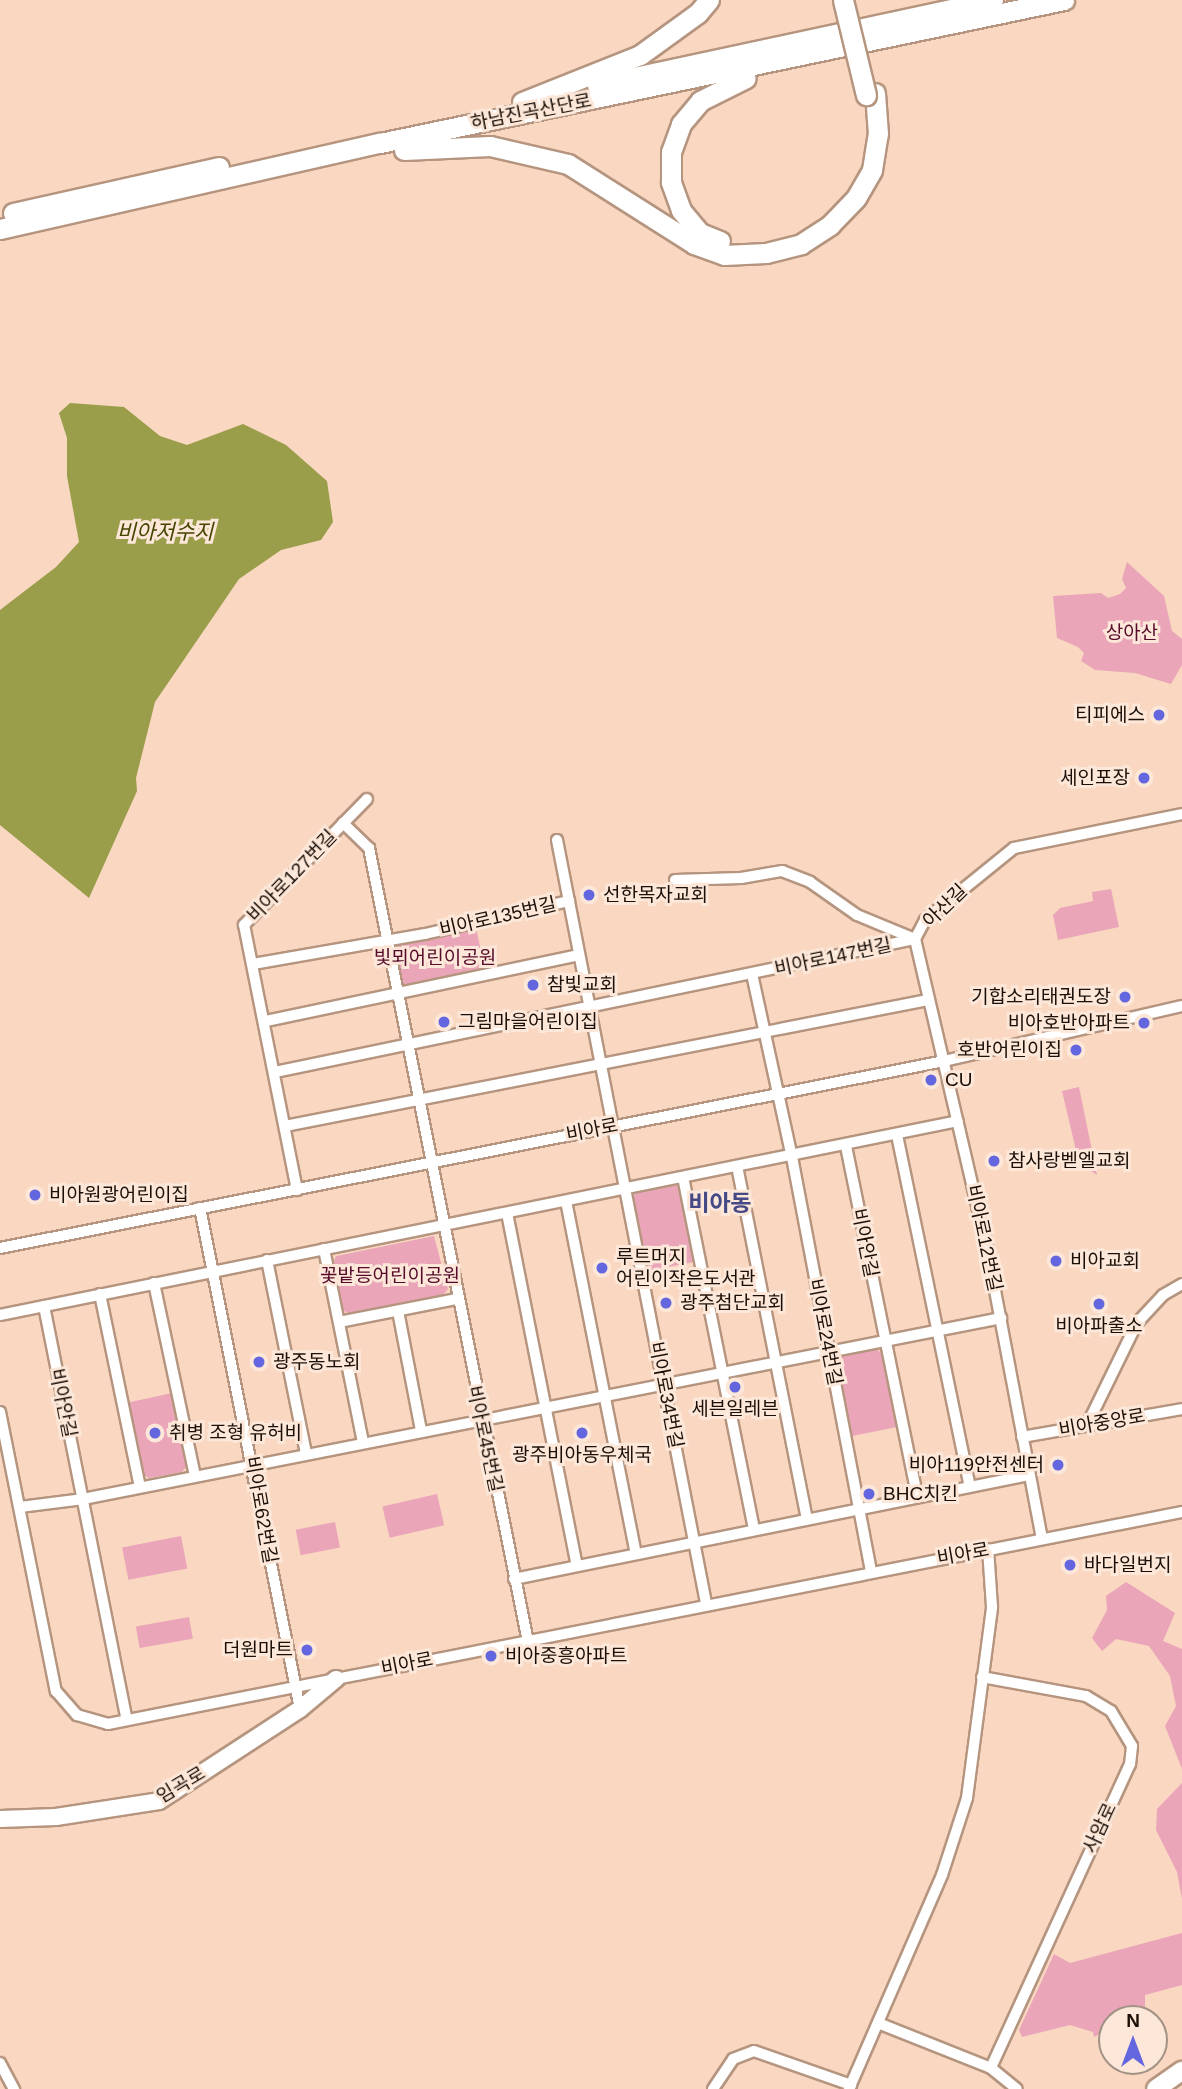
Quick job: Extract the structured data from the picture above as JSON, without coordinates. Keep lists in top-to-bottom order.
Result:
{
  "streets": {
    "highway": ["하남진곡산단로"],
    "main road": ["임곡로"],
    "street": [
      "비아로127번길",
      "아산길",
      "비아로135번길",
      "비아로147번길",
      "비아로",
      "비아로12번길",
      "비아안길",
      "비아로24번길",
      "비아로34번길",
      "비아중앙로",
      "비아로45번길",
      "비아로62번길",
      "사암로"
    ]
  },
  "crossings": [
    ["비아로127번길", "비아로"],
    ["아산길", "비아로147번길"],
    ["아산길", "비아로12번길"],
    ["비아로147번길", "비아로"],
    ["비아로147번길", "비아로12번길"],
    ["비아로147번길", "비아로24번길"],
    ["비아로", "비아로12번길"],
    ["비아로", "비아로24번길"],
    ["비아로", "비아로34번길"],
    ["비아로", "비아로45번길"],
    ["비아로", "비아로62번길"],
    ["비아로", "임곡로"],
    ["비아로12번길", "비아중앙로"],
    ["비아로62번길", "임곡로"]
  ],
  "districts": ["비아동"],
  "water": ["비아저수지"],
  "parks": ["상아산", "빛뫼어린이공원", "꽃밭등어린이공원"],
  "places": [
    "티피에스",
    "세인포장",
    "선한목자교회",
    "참빛교회",
    "기합소리태권도장",
    "그림마을어린이집",
    "비아호반아파트",
    "호반어린이집",
    "CU",
    "참사랑벧엘교회",
    "비아원광어린이집",
    "비아교회",
    "루트머지 어린이작은도서관",
    "광주첨단교회",
    "비아파출소",
    "광주동노회",
    "세븐일레븐",
    "취병 조형 유허비",
    "광주비아동우체국",
    "비아119안전센터",
    "BHC치킨",
    "바다일번지",
    "더원마트",
    "비아중흥아파트"
  ],
  "north": "top"
}
